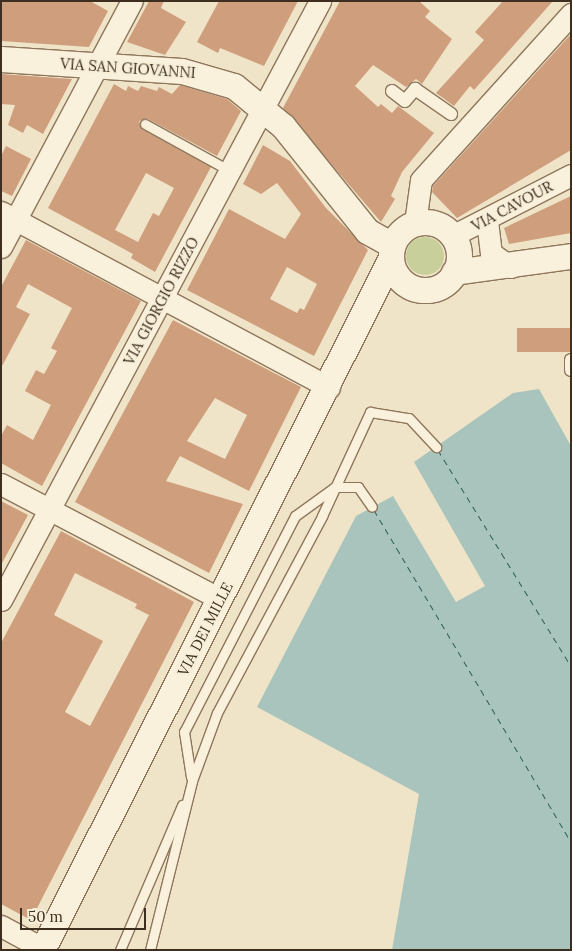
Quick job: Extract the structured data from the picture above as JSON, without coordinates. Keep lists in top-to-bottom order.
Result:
{
  "streets": {
    "main road": ["VIA SAN GIOVANNI", "VIA DEI MILLE"],
    "street": ["VIA CAVOUR", "VIA GIORGIO RIZZO"]
  },
  "crossings": [
    ["VIA SAN GIOVANNI", "VIA CAVOUR"],
    ["VIA SAN GIOVANNI", "VIA GIORGIO RIZZO"],
    ["VIA SAN GIOVANNI", "VIA DEI MILLE"],
    ["VIA CAVOUR", "VIA DEI MILLE"]
  ],
  "scale_bar": "50 m"
}
